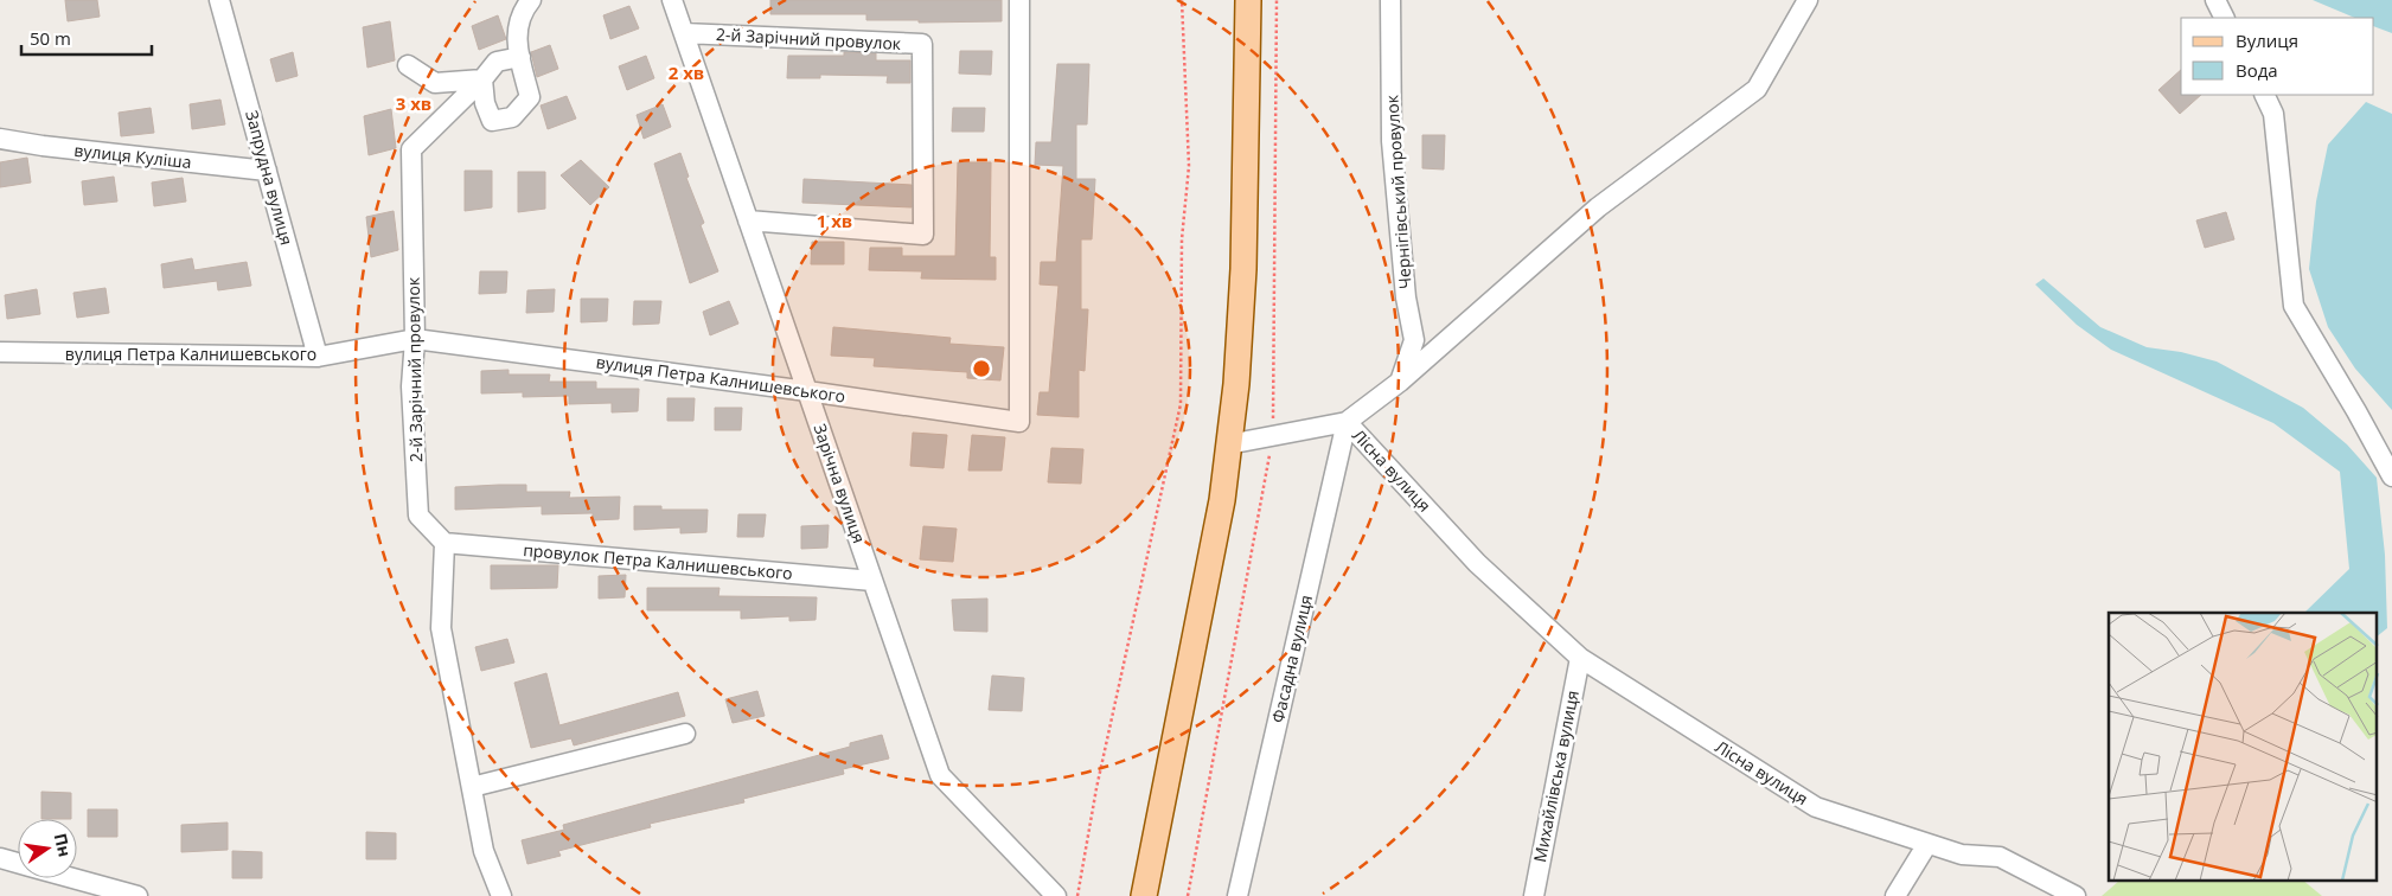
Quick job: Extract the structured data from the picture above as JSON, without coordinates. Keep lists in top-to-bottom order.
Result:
{
  "streets": {
    "street": [
      "2-й Зарічний провулок",
      "вулиця Куліша",
      "Запрудна вулиця",
      "Чернігівський провулок",
      "вулиця Петра Калнишевського",
      "Лісна вулиця",
      "Зарічна вулиця",
      "провулок Петра Калнишевського",
      "Фасадна вулиця",
      "Михайлівська вулиця"
    ]
  },
  "crossings": [
    ["2-й Зарічний провулок", "вулиця Петра Калнишевського"],
    ["2-й Зарічний провулок", "Зарічна вулиця"],
    ["2-й Зарічний провулок", "провулок Петра Калнишевського"],
    ["вулиця Куліша", "Запрудна вулиця"],
    ["Запрудна вулиця", "вулиця Петра Калнишевського"],
    ["Чернігівський провулок", "Лісна вулиця"],
    ["вулиця Петра Калнишевського", "Зарічна вулиця"],
    ["Лісна вулиця", "Фасадна вулиця"],
    ["Лісна вулиця", "Михайлівська вулиця"],
    ["Зарічна вулиця", "провулок Петра Калнишевського"]
  ],
  "legend": ["Вулиця", "Вода"],
  "scale_bar": "50 m",
  "north": "right",
  "rings": ["2 хв", "3 хв", "1 хв"]
}
